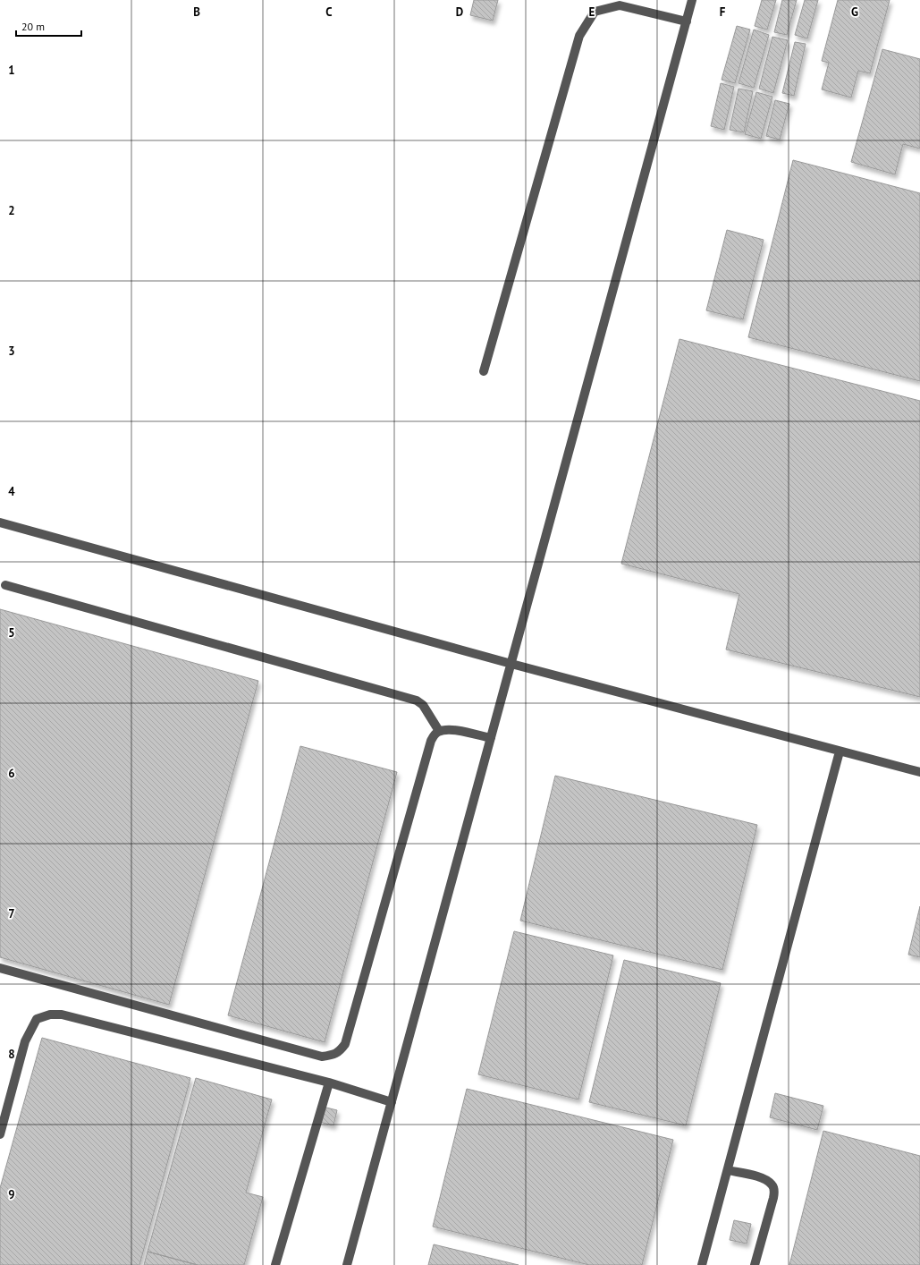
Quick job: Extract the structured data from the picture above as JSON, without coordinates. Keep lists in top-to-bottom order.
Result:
{
  "scale_bar": "20 m",
  "grid": {
    "columns": [
      "B",
      "C",
      "D",
      "E",
      "F",
      "G"
    ],
    "rows": [
      "1",
      "2",
      "3",
      "4",
      "5",
      "6",
      "7",
      "8",
      "9"
    ]
  }
}
